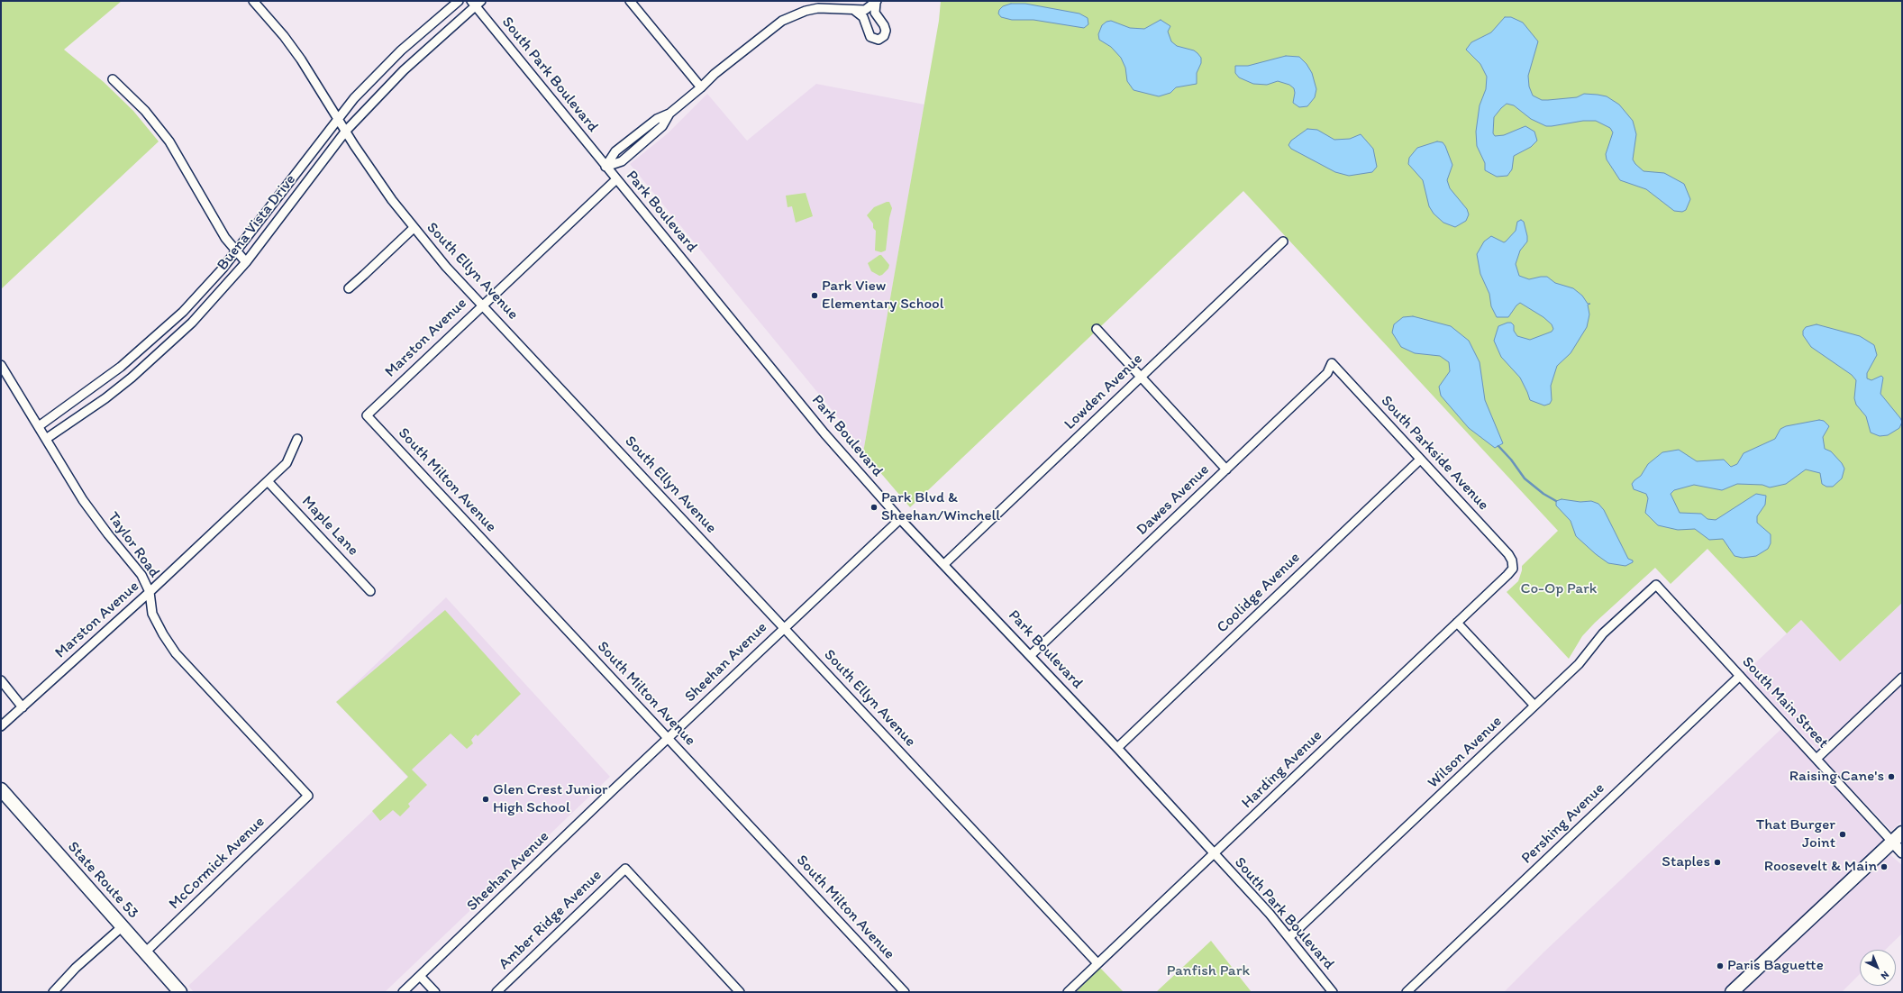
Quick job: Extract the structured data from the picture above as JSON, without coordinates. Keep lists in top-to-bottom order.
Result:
{
  "streets": {
    "main road": ["State Route 53"],
    "street": [
      "South Park Boulevard",
      "Park Boulevard",
      "Buena Vista Drive",
      "South Ellyn Avenue",
      "Marston Avenue",
      "Lowden Avenue",
      "South Parkside Avenue",
      "South Milton Avenue",
      "Dawes Avenue",
      "Maple Lane",
      "Taylor Road",
      "Coolidge Avenue",
      "Sheehan Avenue",
      "South Main Street",
      "Wilson Avenue",
      "Harding Avenue",
      "Pershing Avenue",
      "McCormick Avenue",
      "Amber Ridge Avenue"
    ]
  },
  "crossings": [
    ["South Park Boulevard", "Park Boulevard"],
    ["South Park Boulevard", "Buena Vista Drive"],
    ["South Park Boulevard", "Wilson Avenue"],
    ["South Park Boulevard", "Harding Avenue"],
    ["Park Boulevard", "Marston Avenue"],
    ["Park Boulevard", "Lowden Avenue"],
    ["Park Boulevard", "Dawes Avenue"],
    ["Park Boulevard", "Coolidge Avenue"],
    ["Park Boulevard", "Sheehan Avenue"],
    ["Park Boulevard", "Harding Avenue"],
    ["Buena Vista Drive", "South Ellyn Avenue"],
    ["Buena Vista Drive", "Taylor Road"],
    ["South Ellyn Avenue", "Marston Avenue"],
    ["South Ellyn Avenue", "Sheehan Avenue"],
    ["South Ellyn Avenue", "Harding Avenue"],
    ["Marston Avenue", "South Milton Avenue"],
    ["Marston Avenue", "Maple Lane"],
    ["Marston Avenue", "Taylor Road"],
    ["South Parkside Avenue", "Dawes Avenue"],
    ["South Parkside Avenue", "Coolidge Avenue"],
    ["South Parkside Avenue", "Harding Avenue"],
    ["South Milton Avenue", "Sheehan Avenue"],
    ["Taylor Road", "McCormick Avenue"],
    ["South Main Street", "Wilson Avenue"],
    ["South Main Street", "Pershing Avenue"],
    ["McCormick Avenue", "State Route 53"]
  ],
  "parks": ["Co-Op Park", "Panfish Park"],
  "places": [
    "Park View Elementary School",
    "Park Blvd & Sheehan/Winchell",
    "Raising Cane's",
    "Glen Crest Junior High School",
    "That Burger Joint",
    "Staples",
    "Roosevelt & Main",
    "Paris Baguette"
  ],
  "north": "bottom right"
}
